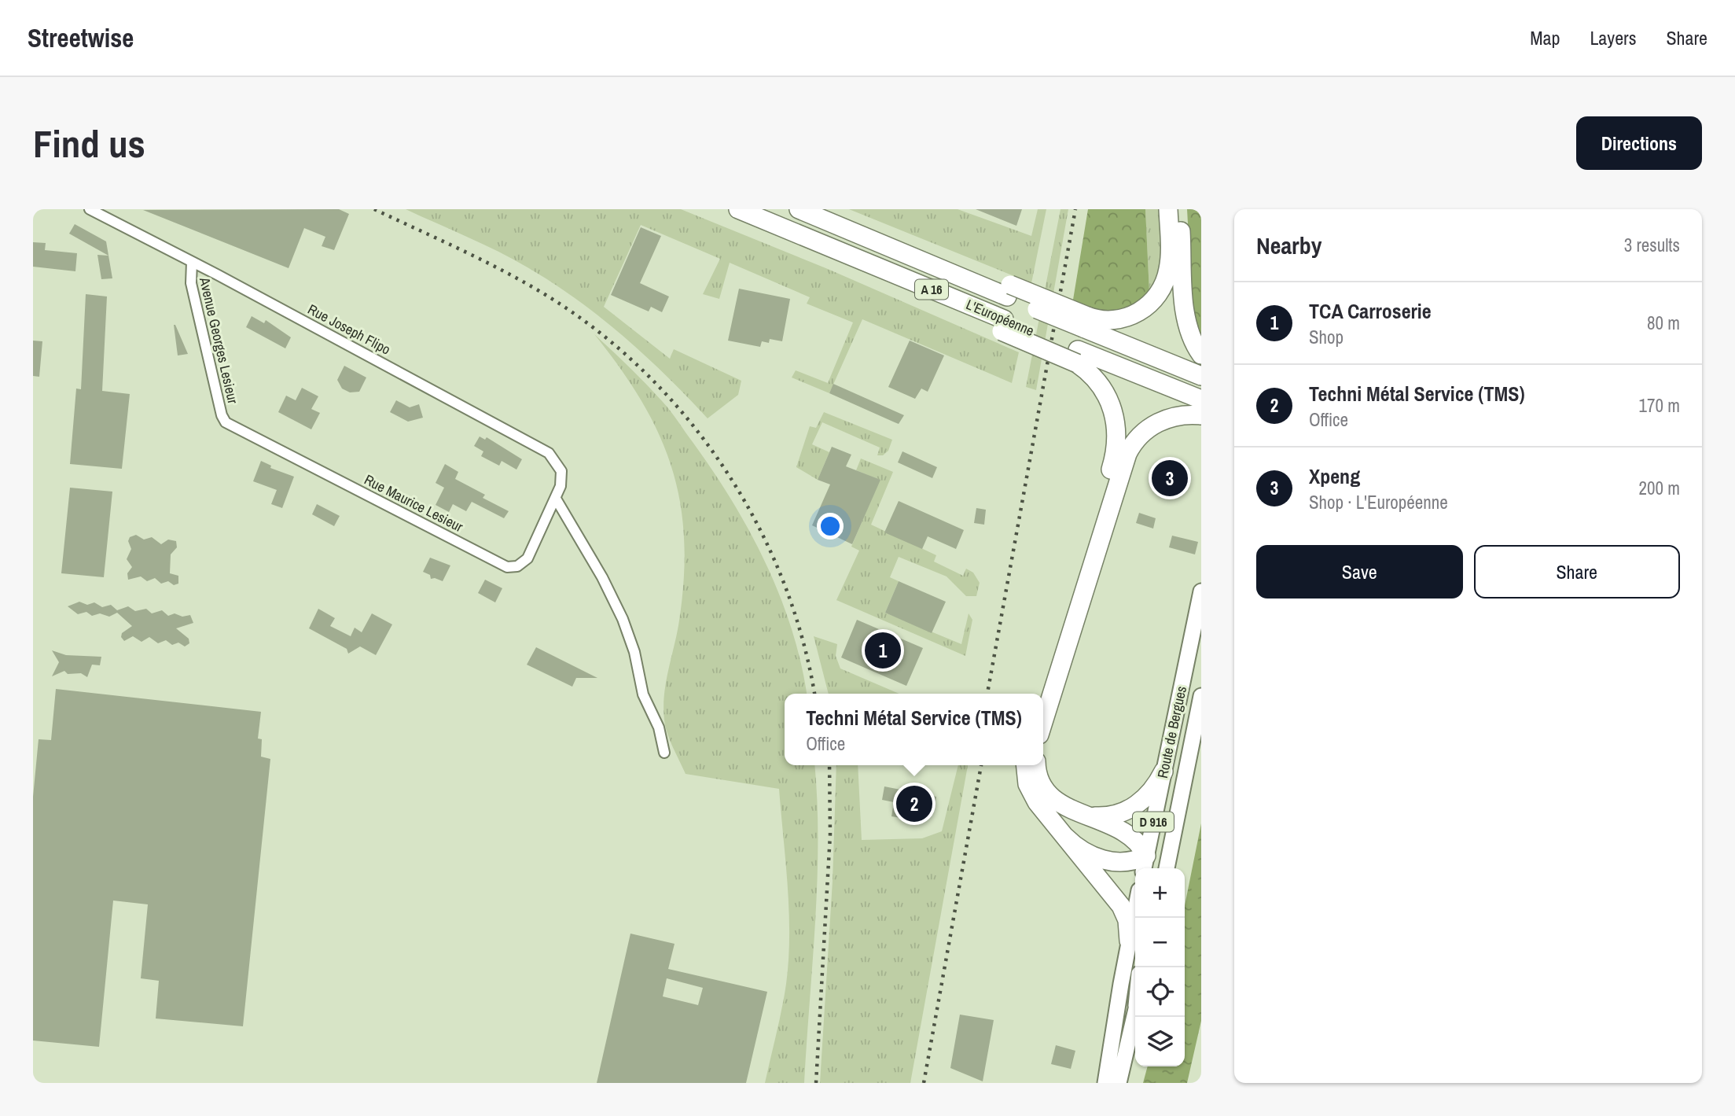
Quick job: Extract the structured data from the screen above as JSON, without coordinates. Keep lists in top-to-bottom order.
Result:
{
  "streets": {
    "highway": ["A 16", "L'Européenne"],
    "main road": ["Route de Bergues", "D 916"],
    "street": ["Rue Joseph Flipo", "Avenue Georges Lesieur", "Rue Maurice Lesieur"]
  },
  "crossings": [
    ["Rue Joseph Flipo", "Avenue Georges Lesieur"],
    ["Rue Joseph Flipo", "Rue Maurice Lesieur"],
    ["Avenue Georges Lesieur", "Rue Maurice Lesieur"]
  ],
  "page": {
    "header": "Streetwise",
    "nav": ["Map", "Layers", "Share"],
    "buttons": [
      "Directions",
      ["Save", "Share"]
    ],
    "title": "Find us",
    "heading": ["Nearby", "3 results"],
    "list": [
      {
        "mark": "1",
        "name": "TCA Carroserie",
        "note": "Shop",
        "value": "80 m"
      },
      {
        "mark": "2",
        "name": "Techni Métal Service (TMS)",
        "note": "Office",
        "value": "170 m"
      },
      {
        "mark": "3",
        "name": "Xpeng",
        "note": "Shop · L'Européenne",
        "value": "200 m"
      }
    ],
    "pins": ["3", "1", "2"],
    "popup": ["Techni Métal Service (TMS)", "Office"],
    "map_buttons": ["+", "−"]
  }
}
